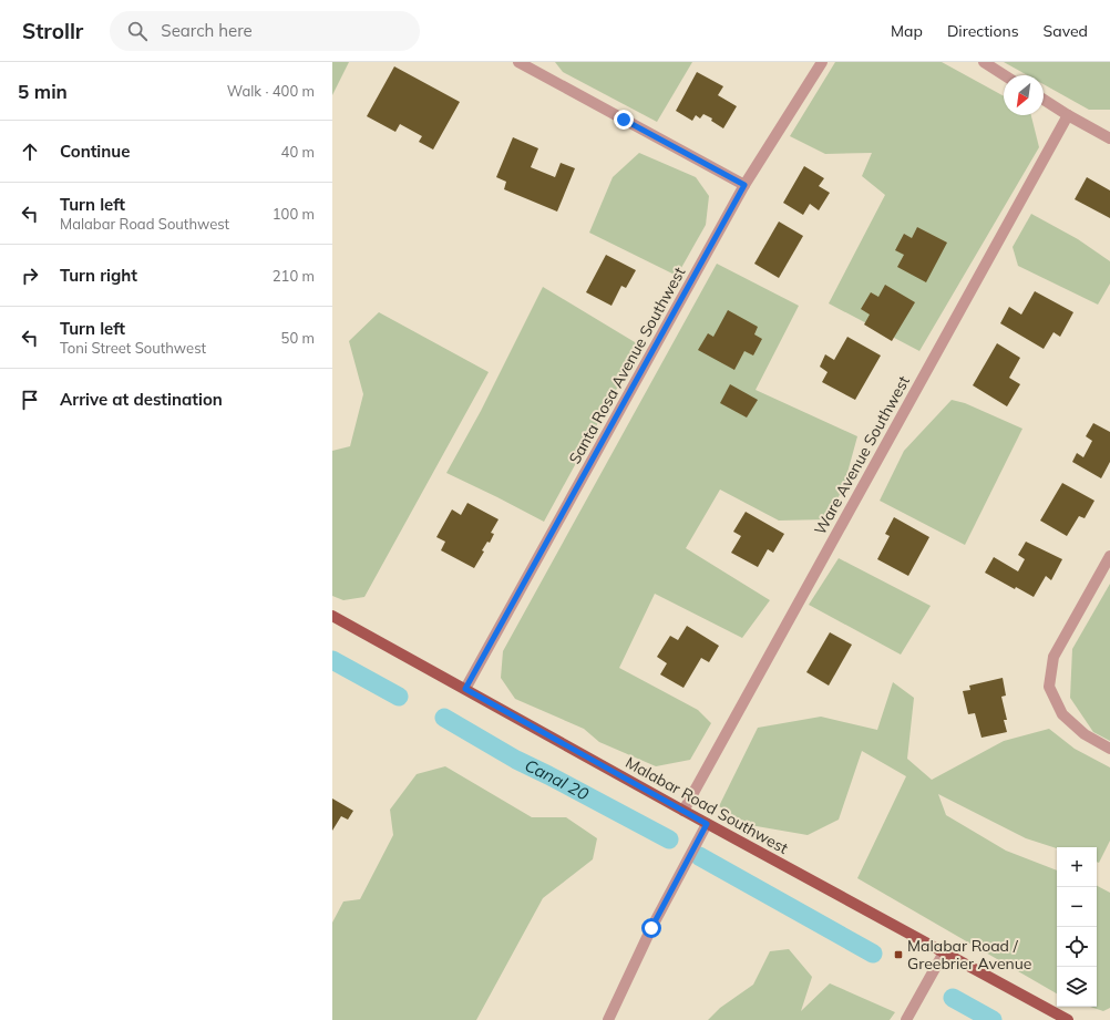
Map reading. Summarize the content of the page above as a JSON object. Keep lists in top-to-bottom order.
{
  "streets": {
    "main road": ["Malabar Road Southwest"],
    "street": ["Santa Rosa Avenue Southwest", "Ware Avenue Southwest"]
  },
  "crossings": [
    ["Santa Rosa Avenue Southwest", "Malabar Road Southwest"],
    ["Ware Avenue Southwest", "Malabar Road Southwest"]
  ],
  "water": ["Canal 20"],
  "places": {
    "transit": ["Malabar Road / Greebrier Avenue"]
  },
  "north": "bottom left",
  "page": {
    "header": "Strollr",
    "search": "Search here",
    "nav": ["Map", "Directions", "Saved"],
    "heading": ["5 min", "Walk · 400 m"],
    "list": [
      ["Continue", "40 m"],
      ["Turn left", "Malabar Road Southwest", "100 m"],
      ["Turn right", "210 m"],
      ["Turn left", "Toni Street Southwest", "50 m"],
      "Arrive at destination"
    ],
    "map_buttons": ["+", "−"]
  }
}
